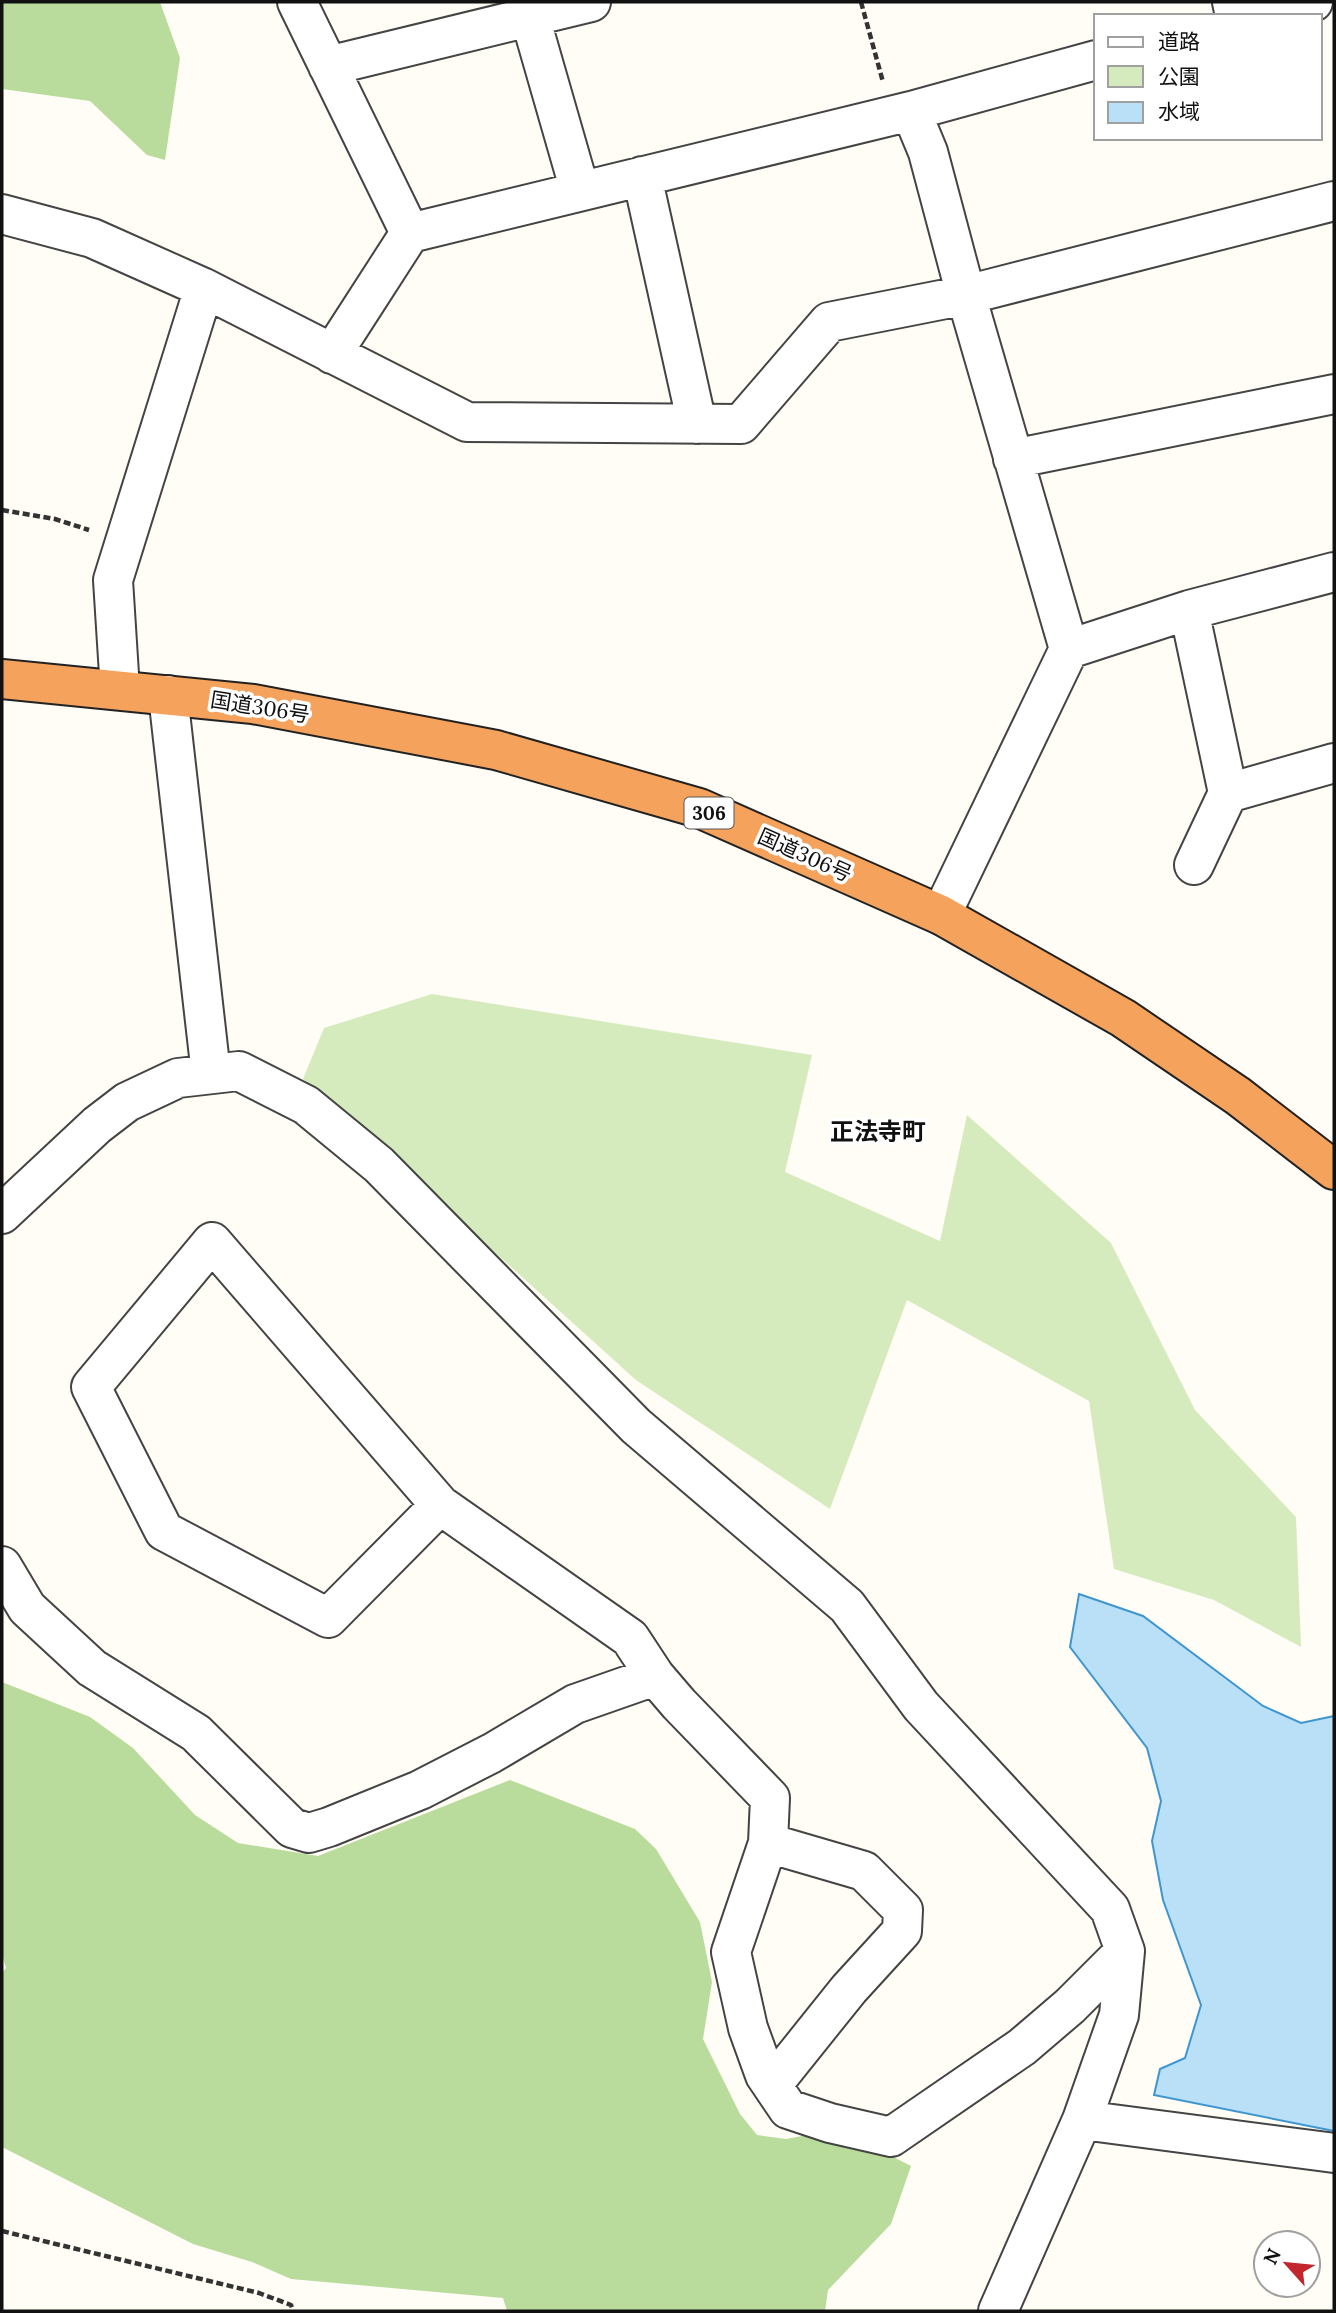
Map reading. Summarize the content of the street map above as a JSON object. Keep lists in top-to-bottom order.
{
  "streets": {
    "highway": ["国道306号", "306"]
  },
  "districts": ["正法寺町"],
  "legend": ["道路", "公園", "水域"],
  "north": "top left"
}
